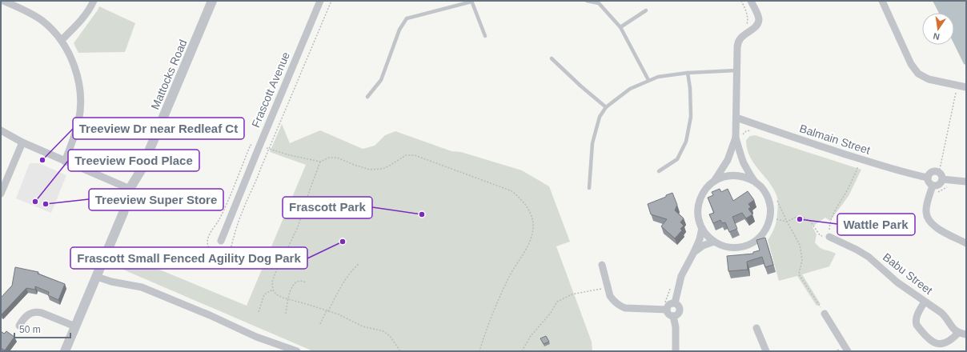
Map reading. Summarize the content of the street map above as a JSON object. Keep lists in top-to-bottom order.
{
  "streets": {
    "street": [
      "Mattocks Road",
      "Frascott Avenue",
      "Balmain Street",
      "Babu Street"
    ]
  },
  "places": [
    "Treeview Dr near Redleaf Ct",
    "Treeview Food Place",
    "Treeview Super Store",
    "Frascott Park",
    "Wattle Park",
    "Frascott Small Fenced Agility Dog Park"
  ],
  "scale_bar": "50 m",
  "north": "bottom"
}
